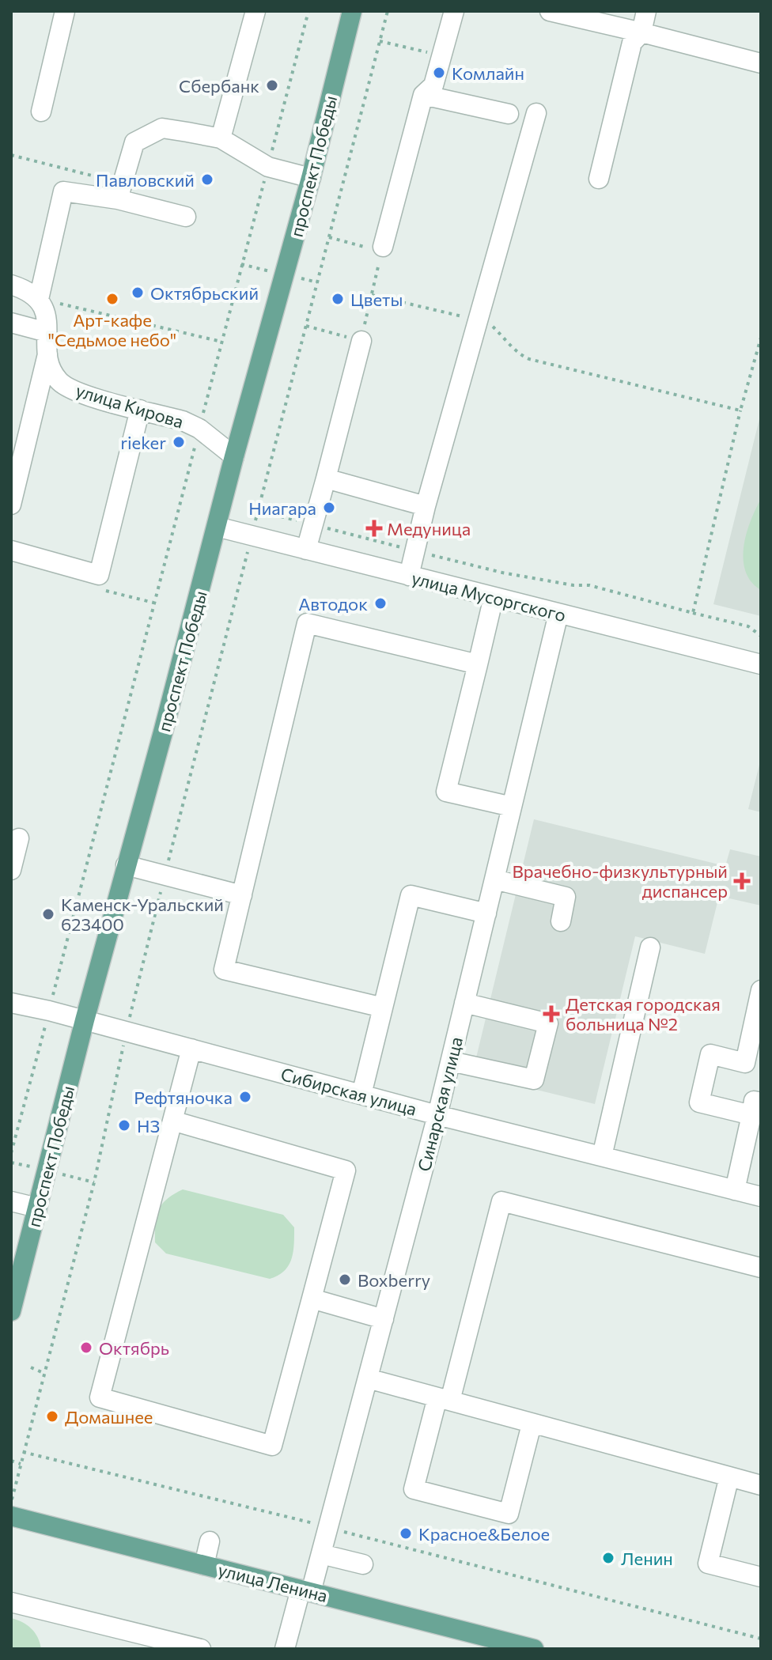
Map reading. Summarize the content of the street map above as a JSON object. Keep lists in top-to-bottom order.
{
  "streets": {
    "main road": ["проспект Победы", "улица Ленина"],
    "street": [
      "улица Кирова",
      "улица Мусоргского",
      "Сибирская улица",
      "Синарская улица"
    ]
  },
  "crossings": [
    ["проспект Победы", "улица Кирова"],
    ["проспект Победы", "улица Мусоргского"],
    ["проспект Победы", "Сибирская улица"],
    ["улица Мусоргского", "Синарская улица"],
    ["Сибирская улица", "Синарская улица"],
    ["Синарская улица", "улица Ленина"]
  ],
  "places": {
    "other": [
      "Комлайн",
      "Сбербанк",
      "Павловский",
      "Октябрьский",
      "Арт-кафе \"Седьмое небо\"",
      "Цветы",
      "rieker",
      "Ниагара",
      "Автодок",
      "Каменск-Уральский 623400",
      "Рефтяночка",
      "НЗ",
      "Boxberry",
      "Октябрь",
      "Домашнее",
      "Красное&Белое",
      "Ленин"
    ],
    "health": ["Медуница", "Врачебно-физкультурный диспансер", "Детская городская больница №2"]
  }
}
